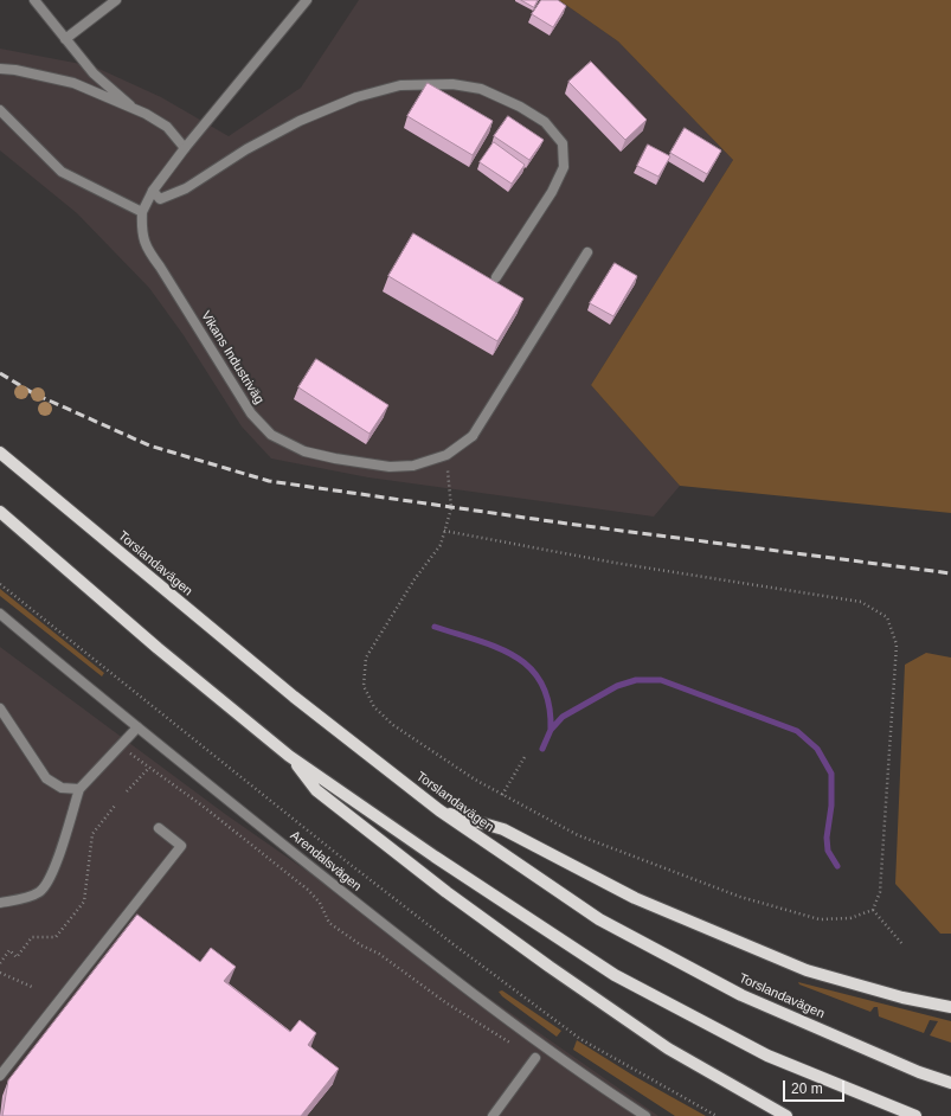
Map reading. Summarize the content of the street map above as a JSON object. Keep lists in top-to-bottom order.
{
  "streets": {
    "main road": ["Torslandavägen"],
    "street": ["Vikans Industriväg", "Arendalsvägen"]
  },
  "scale_bar": "20 m"
}
